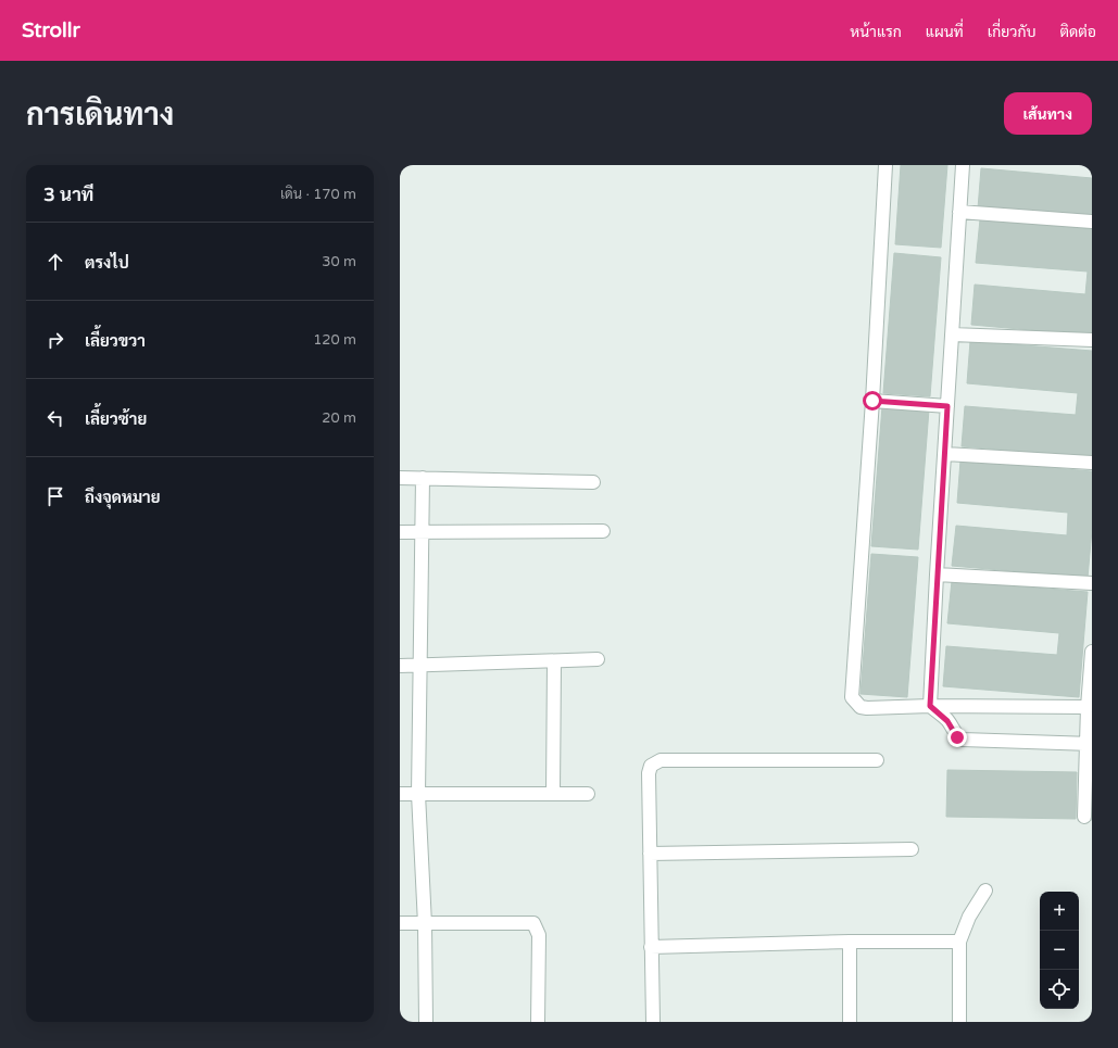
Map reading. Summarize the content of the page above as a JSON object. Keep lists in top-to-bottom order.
{
  "page": {
    "header": "Strollr",
    "nav": [
      "หน้าแรก",
      "แผนที่",
      "เกี่ยวกับ",
      "ติดต่อ"
    ],
    "title": "การเดินทาง",
    "buttons": "เส้นทาง",
    "heading": ["3 นาที", "เดิน · 170 m"],
    "list": [
      ["ตรงไป", "30 m"],
      ["เลี้ยวขวา", "120 m"],
      ["เลี้ยวซ้าย", "20 m"],
      "ถึงจุดหมาย"
    ],
    "map_buttons": ["+", "−"]
  }
}
